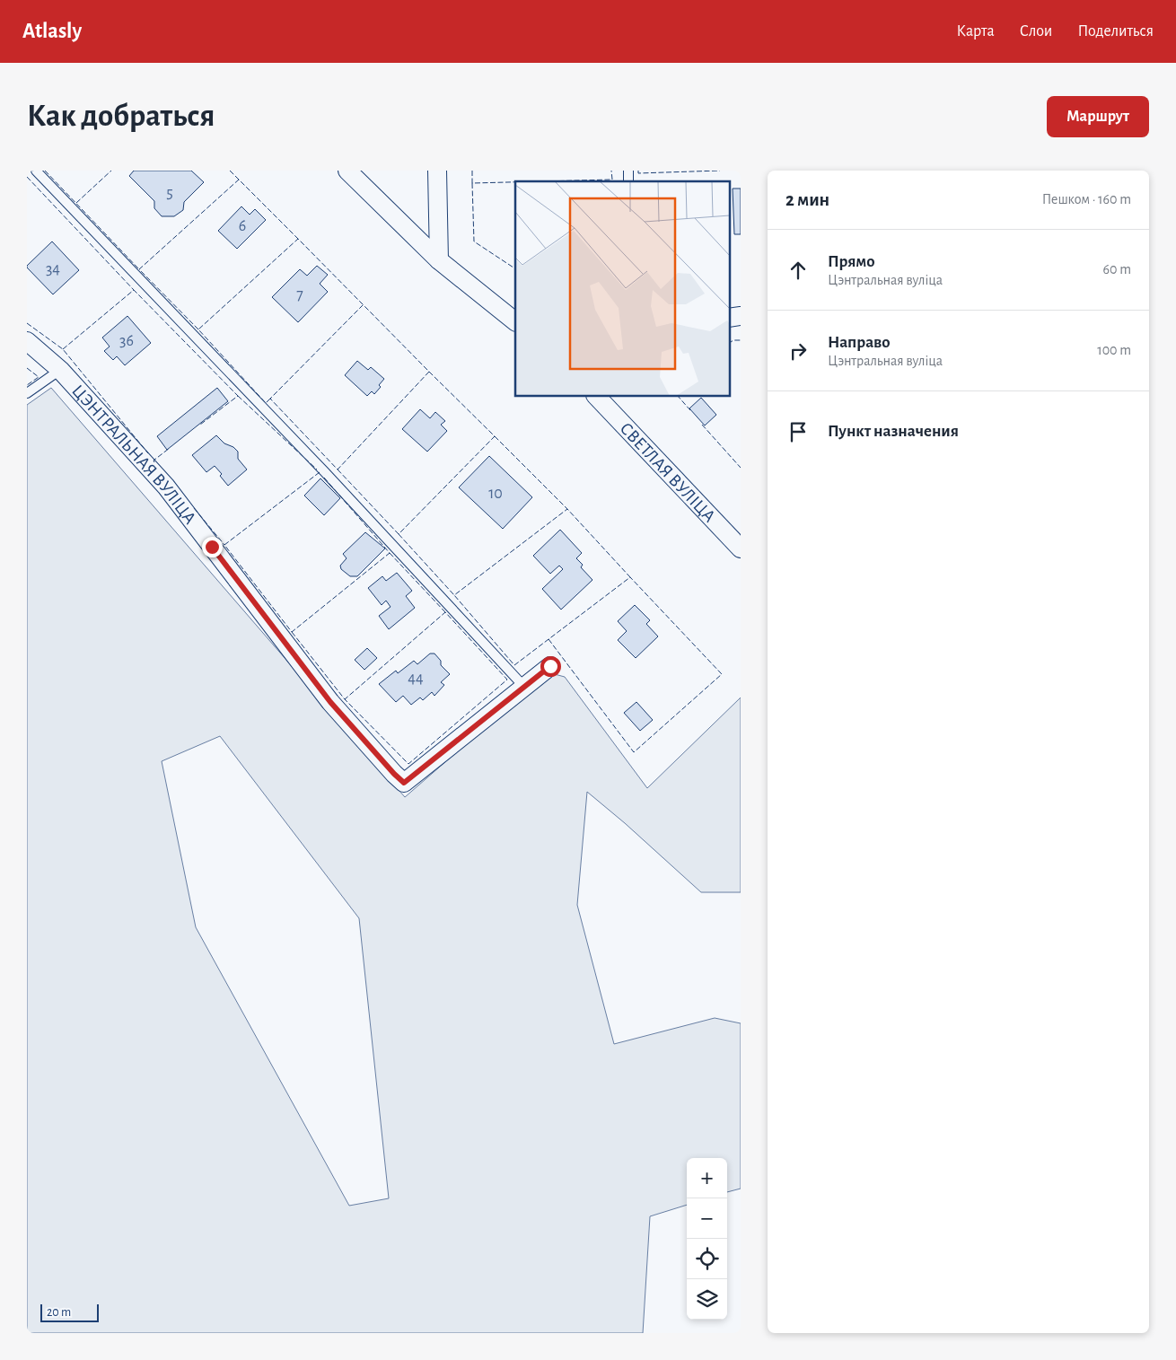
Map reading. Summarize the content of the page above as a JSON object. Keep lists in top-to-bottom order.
{
  "streets": {
    "street": ["ЦЭНТРАЛЬНАЯ ВУЛІЦА", "СВЕТЛАЯ ВУЛІЦА"]
  },
  "house_numbers": [
    "5",
    "6",
    "34",
    "7",
    "36",
    "10",
    "44"
  ],
  "scale_bar": "20 m",
  "page": {
    "header": "Atlasly",
    "nav": ["Карта", "Слои", "Поделиться"],
    "buttons": "Маршрут",
    "title": "Как добраться",
    "heading": ["2 мин", "Пешком · 160 m"],
    "list": [
      ["Прямо", "Цэнтральная вуліца", "60 m"],
      ["Направо", "Цэнтральная вуліца", "100 m"],
      "Пункт назначения"
    ],
    "map_buttons": ["+", "−"],
    "scale": "20 m"
  }
}
